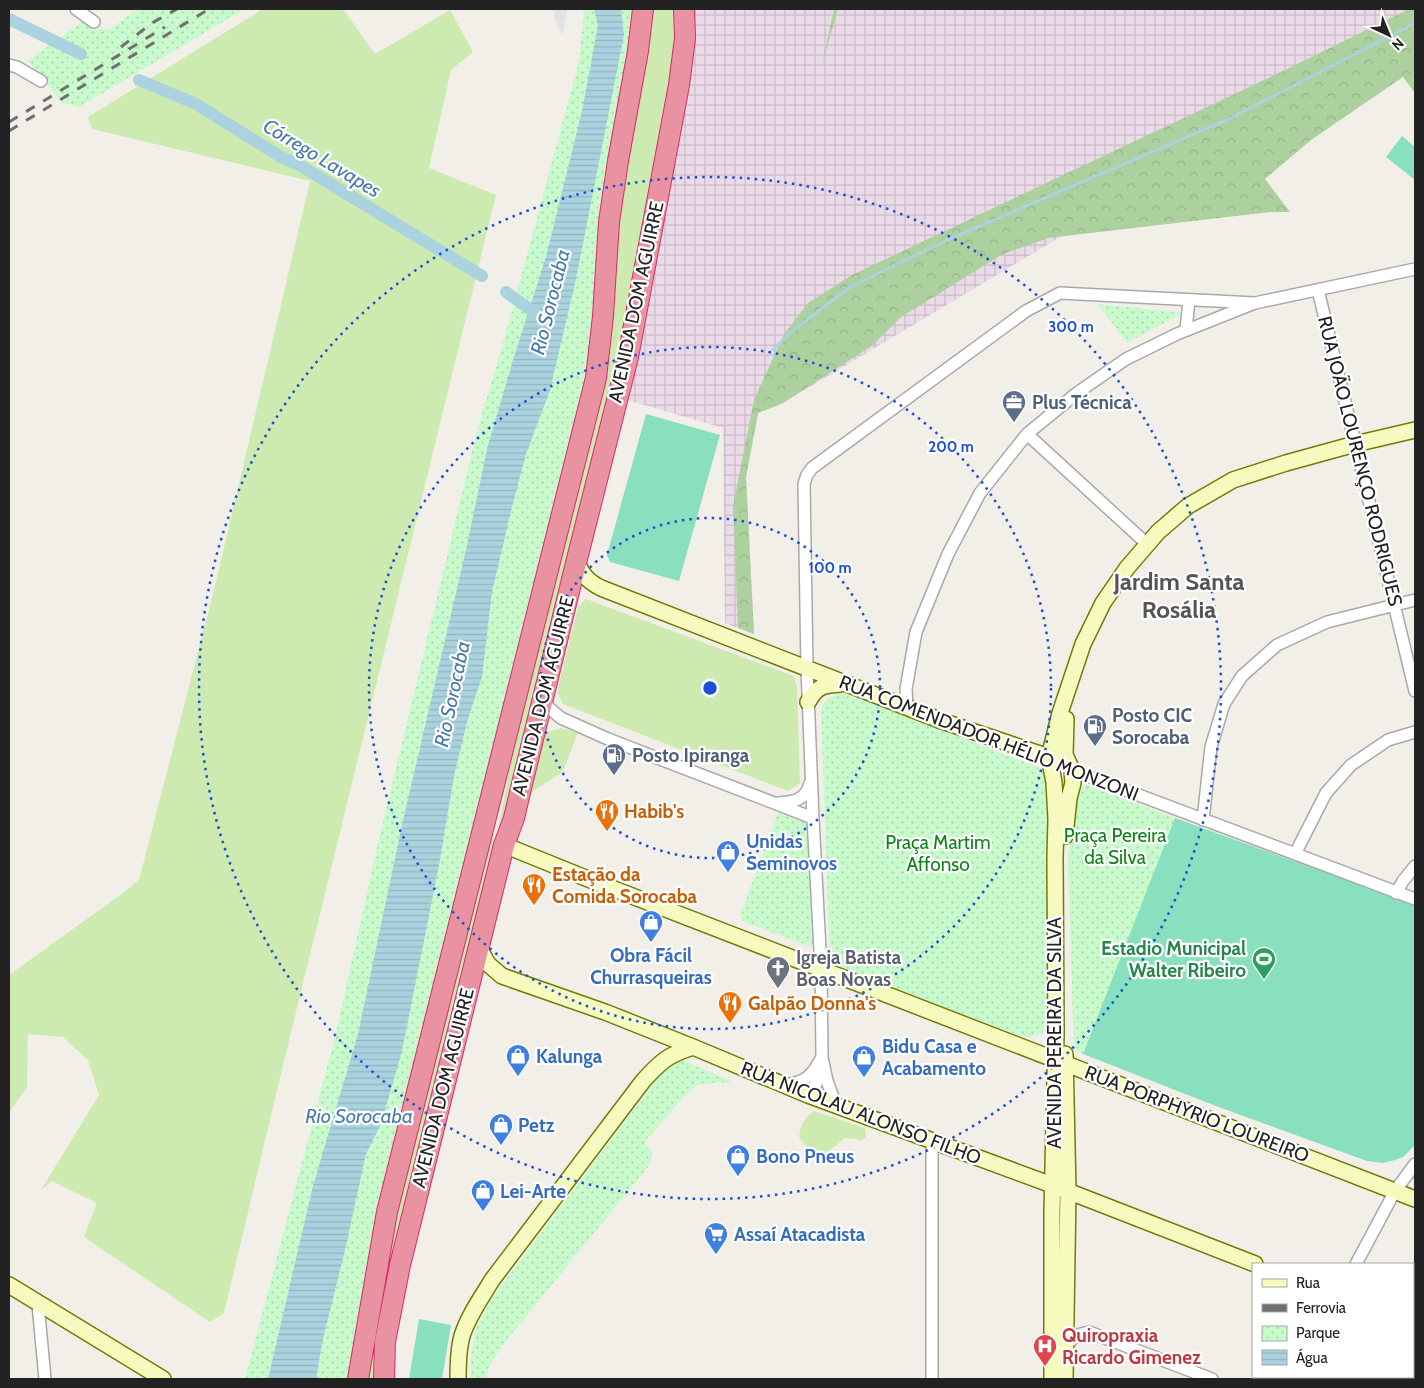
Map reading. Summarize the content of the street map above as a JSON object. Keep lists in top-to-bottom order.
{
  "streets": {
    "highway": ["AVENIDA DOM AGUIRRE"],
    "main road": [
      "RUA COMENDADOR HÉLIO MONZONI",
      "AVENIDA PEREIRA DA SILVA",
      "RUA NICOLAU ALONSO FILHO",
      "RUA PORPHYRIO LOUREIRO"
    ],
    "street": ["RUA JOÃO LOURENÇO RODRIGUES"]
  },
  "crossings": [
    ["AVENIDA DOM AGUIRRE", "RUA COMENDADOR HÉLIO MONZONI"],
    ["AVENIDA DOM AGUIRRE", "RUA NICOLAU ALONSO FILHO"],
    ["AVENIDA DOM AGUIRRE", "RUA PORPHYRIO LOUREIRO"],
    ["RUA JOÃO LOURENÇO RODRIGUES", "AVENIDA PEREIRA DA SILVA"],
    ["RUA COMENDADOR HÉLIO MONZONI", "AVENIDA PEREIRA DA SILVA"],
    ["AVENIDA PEREIRA DA SILVA", "RUA NICOLAU ALONSO FILHO"],
    ["AVENIDA PEREIRA DA SILVA", "RUA PORPHYRIO LOUREIRO"]
  ],
  "districts": ["Jardim Santa Rosália"],
  "water": ["Córrego Lavapes", "Rio Sorocaba"],
  "parks": ["Praça Pereira da Silva", "Praça Martim Affonso"],
  "places": {
    "office": ["Plus Técnica"],
    "fuel station": ["Posto CIC Sorocaba", "Posto Ipiranga"],
    "restaurant": ["Habib's", "Estação da Comida Sorocaba", "Galpão Donna's"],
    "shop": [
      "Unidas Seminovos",
      "Obra Fácil Churrasqueiras",
      "Kalunga",
      "Bidu Casa e Acabamento",
      "Petz",
      "Bono Pneus",
      "Lei-Arte"
    ],
    "sports": ["Estadio Municipal Walter Ribeiro"],
    "church": ["Igreja Batista Boas Novas"],
    "supermarket": ["Assaí Atacadista"],
    "hospital": ["Quiropraxia Ricardo Gimenez"]
  },
  "legend": [
    "Rua",
    "Ferrovia",
    "Parque",
    "Água"
  ],
  "north": "bottom right",
  "rings": ["300 m", "200 m", "100 m"]
}
